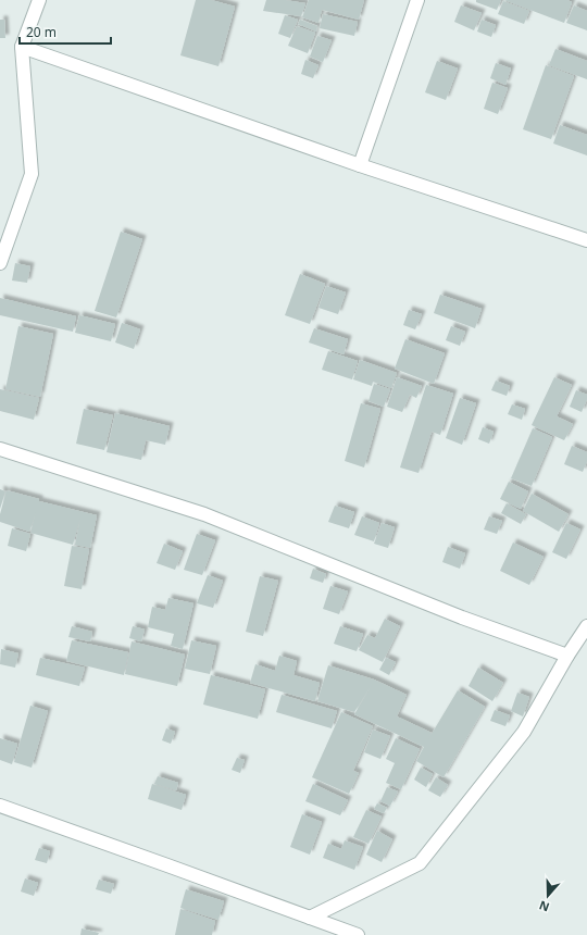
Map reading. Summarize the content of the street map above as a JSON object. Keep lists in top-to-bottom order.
{
  "scale_bar": "20 m",
  "north": "bottom"
}
